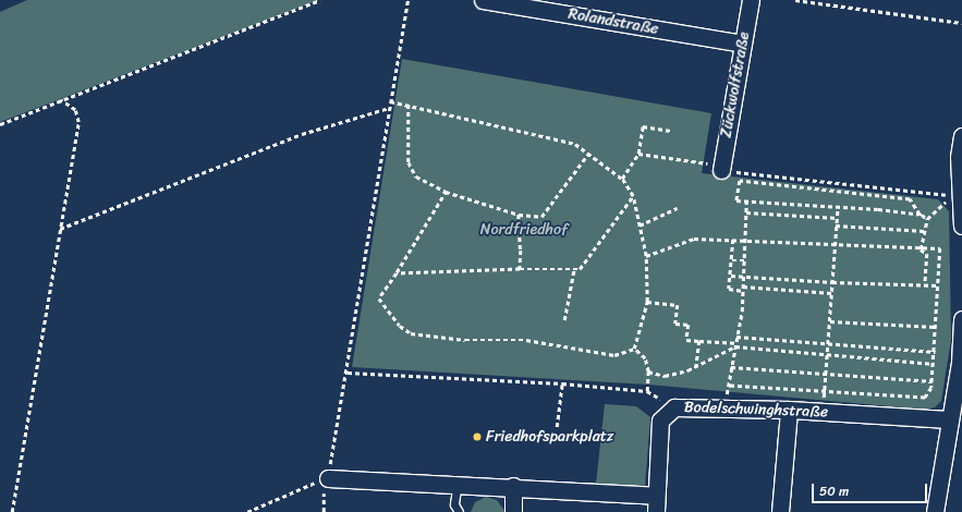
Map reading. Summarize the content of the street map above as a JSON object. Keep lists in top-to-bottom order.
{
  "streets": {
    "street": ["Rolandstraße", "Zückwolfstraße", "Bodelschwinghstraße"]
  },
  "crossings": [
    ["Rolandstraße", "Zückwolfstraße"]
  ],
  "parks": ["Nordfriedhof"],
  "places": ["Friedhofsparkplatz"],
  "scale_bar": "50 m"
}
